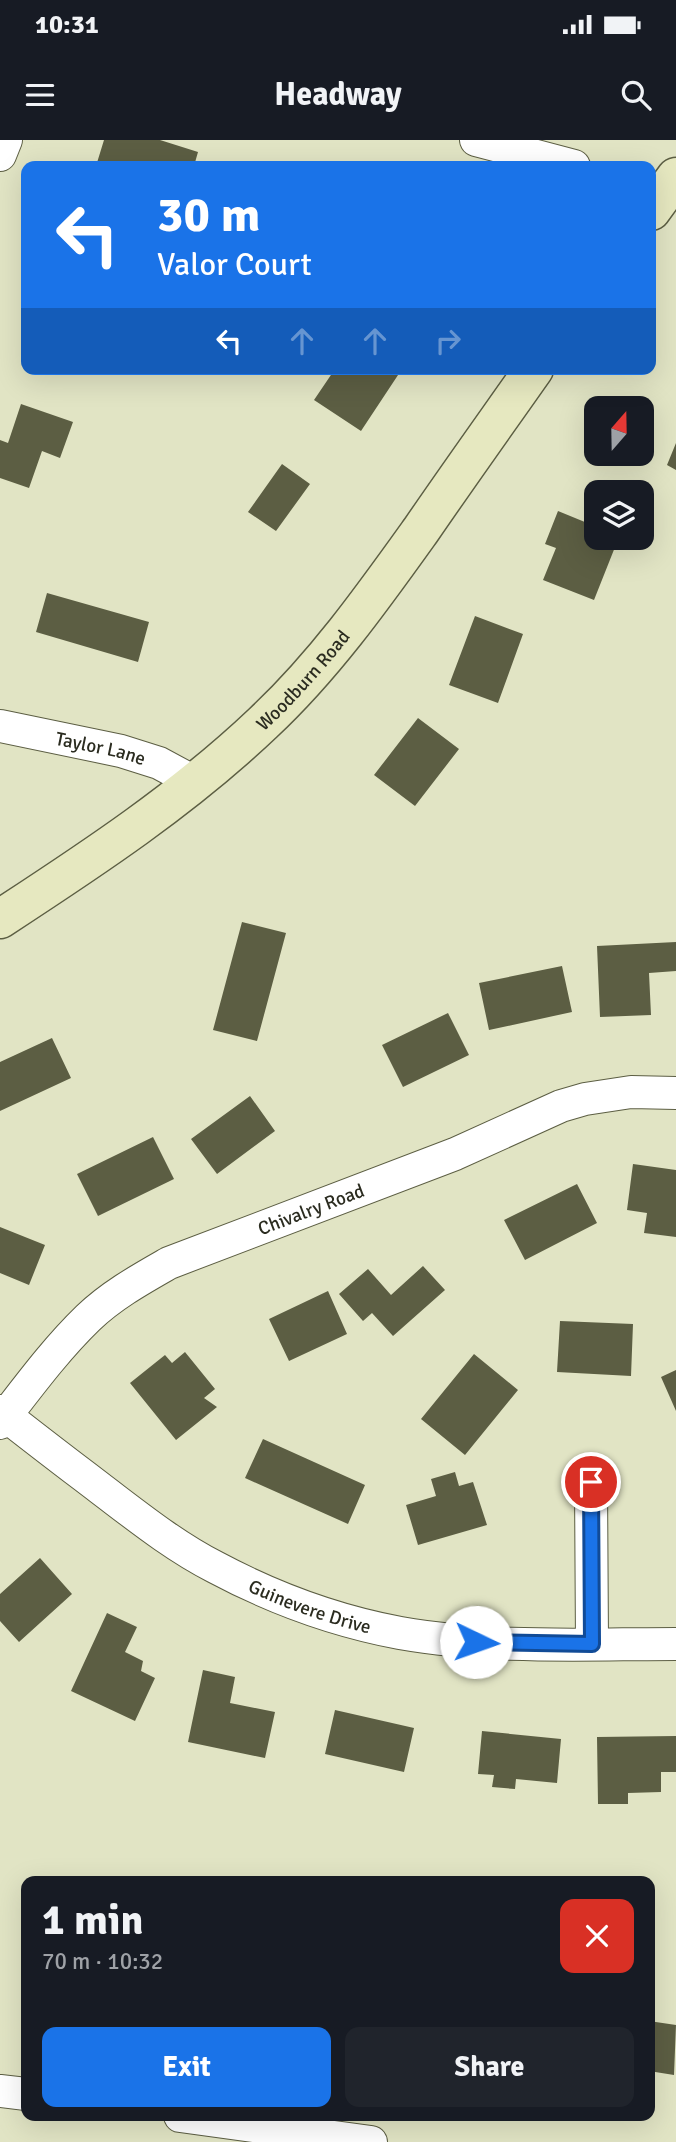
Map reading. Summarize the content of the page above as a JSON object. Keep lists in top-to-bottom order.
{
  "streets": {
    "street": [
      "Woodburn Road",
      "Taylor Lane",
      "Chivalry Road",
      "Guinevere Drive"
    ]
  },
  "crossings": [
    ["Woodburn Road", "Taylor Lane"],
    ["Chivalry Road", "Guinevere Drive"]
  ],
  "north": "top",
  "page": {
    "status": "10:31",
    "header": "Headway",
    "turn": ["30 m", "Valor Court"],
    "heading": ["1 min", "70 m · 10:32"],
    "buttons": ["Exit", "Share"]
  }
}
